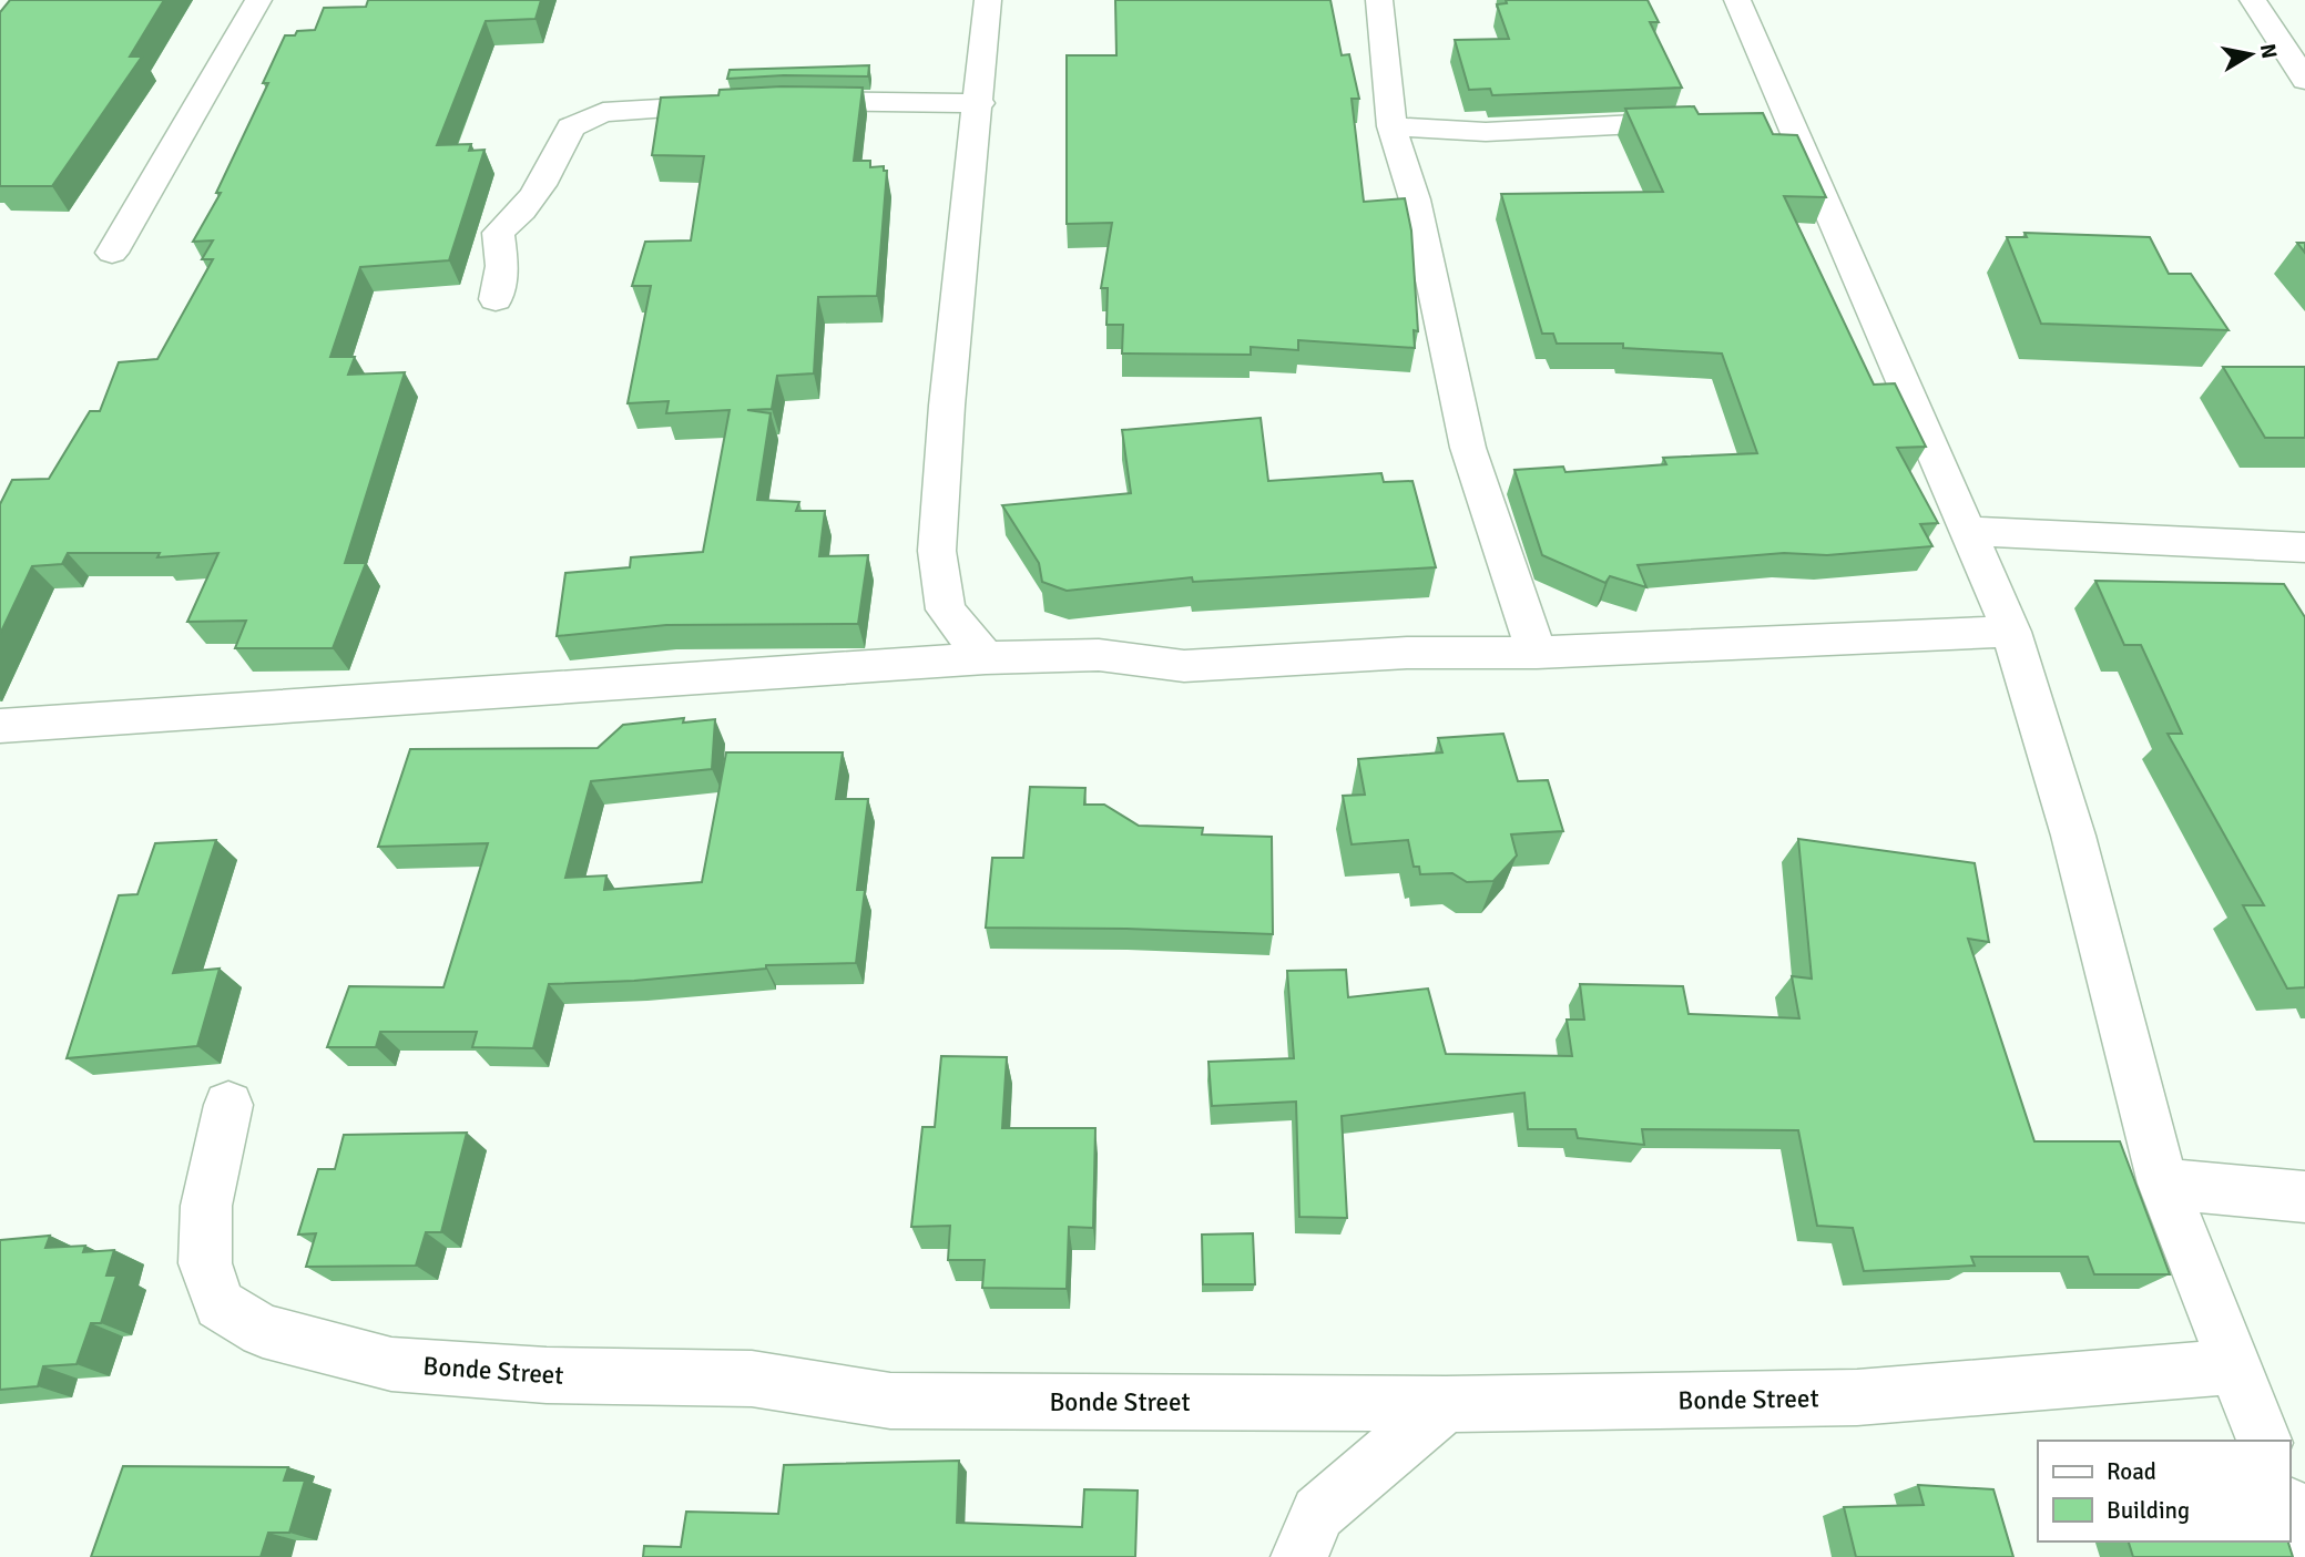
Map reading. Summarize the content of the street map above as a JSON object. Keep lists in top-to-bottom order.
{
  "streets": {
    "street": ["Bonde Street"]
  },
  "legend": ["Road", "Building"],
  "north": "right"
}
